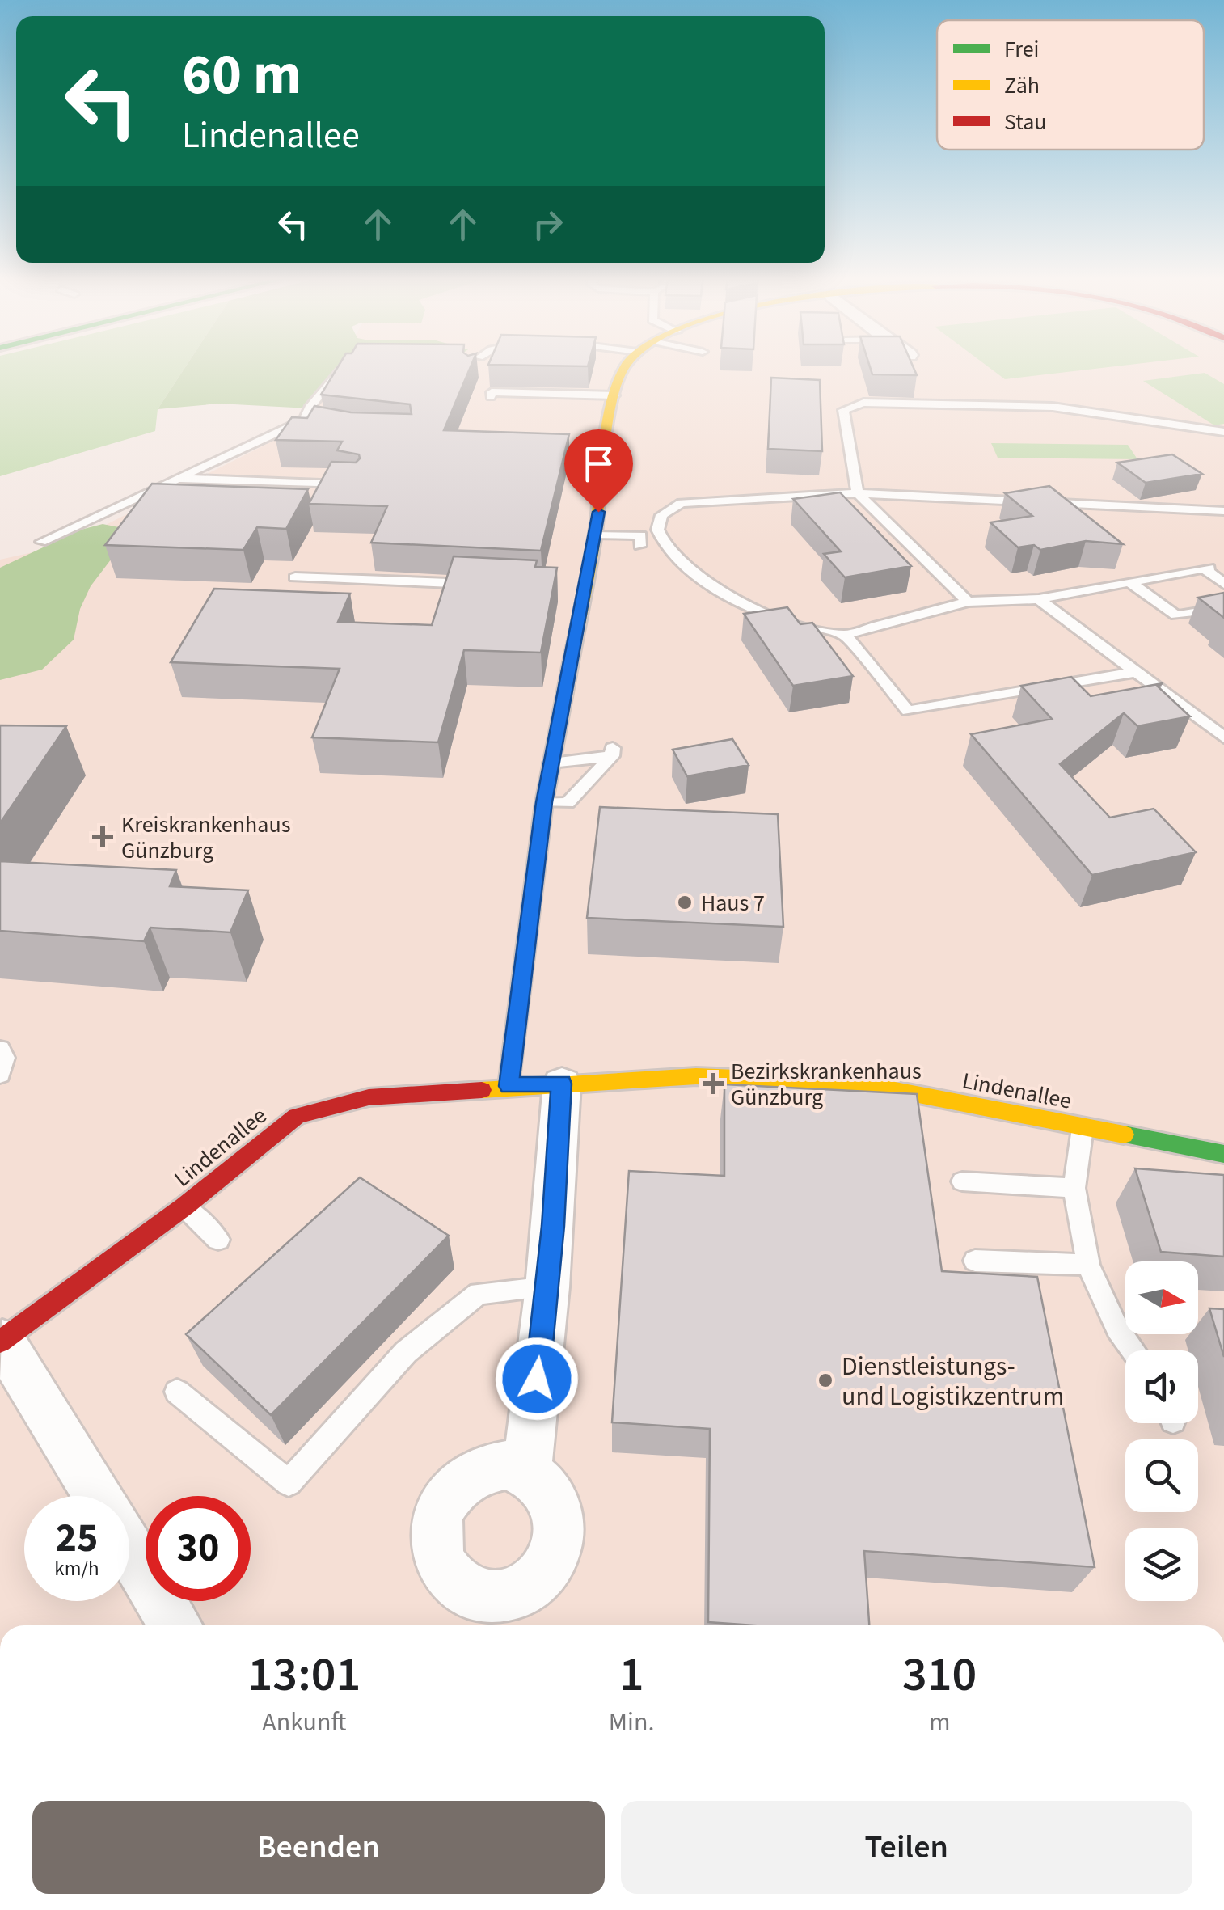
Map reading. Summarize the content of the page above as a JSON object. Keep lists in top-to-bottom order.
{
  "streets": {
    "street": ["Lindenallee"]
  },
  "places": {
    "health": ["Kreiskrankenhaus Günzburg", "Bezirkskrankenhaus Günzburg"],
    "other": ["Haus 7", "Dienstleistungs- und Logistikzentrum"]
  },
  "legend": ["Frei", "Zäh", "Stau"],
  "north": "right",
  "page": {
    "turn": ["60 m", "Lindenallee"],
    "speed": "25 km/h",
    "limit": "30",
    "eta": [
      "13:01",
      "Ankunft",
      "1",
      "Min.",
      "310",
      "m"
    ],
    "buttons": ["Beenden", "Teilen"]
  }
}
